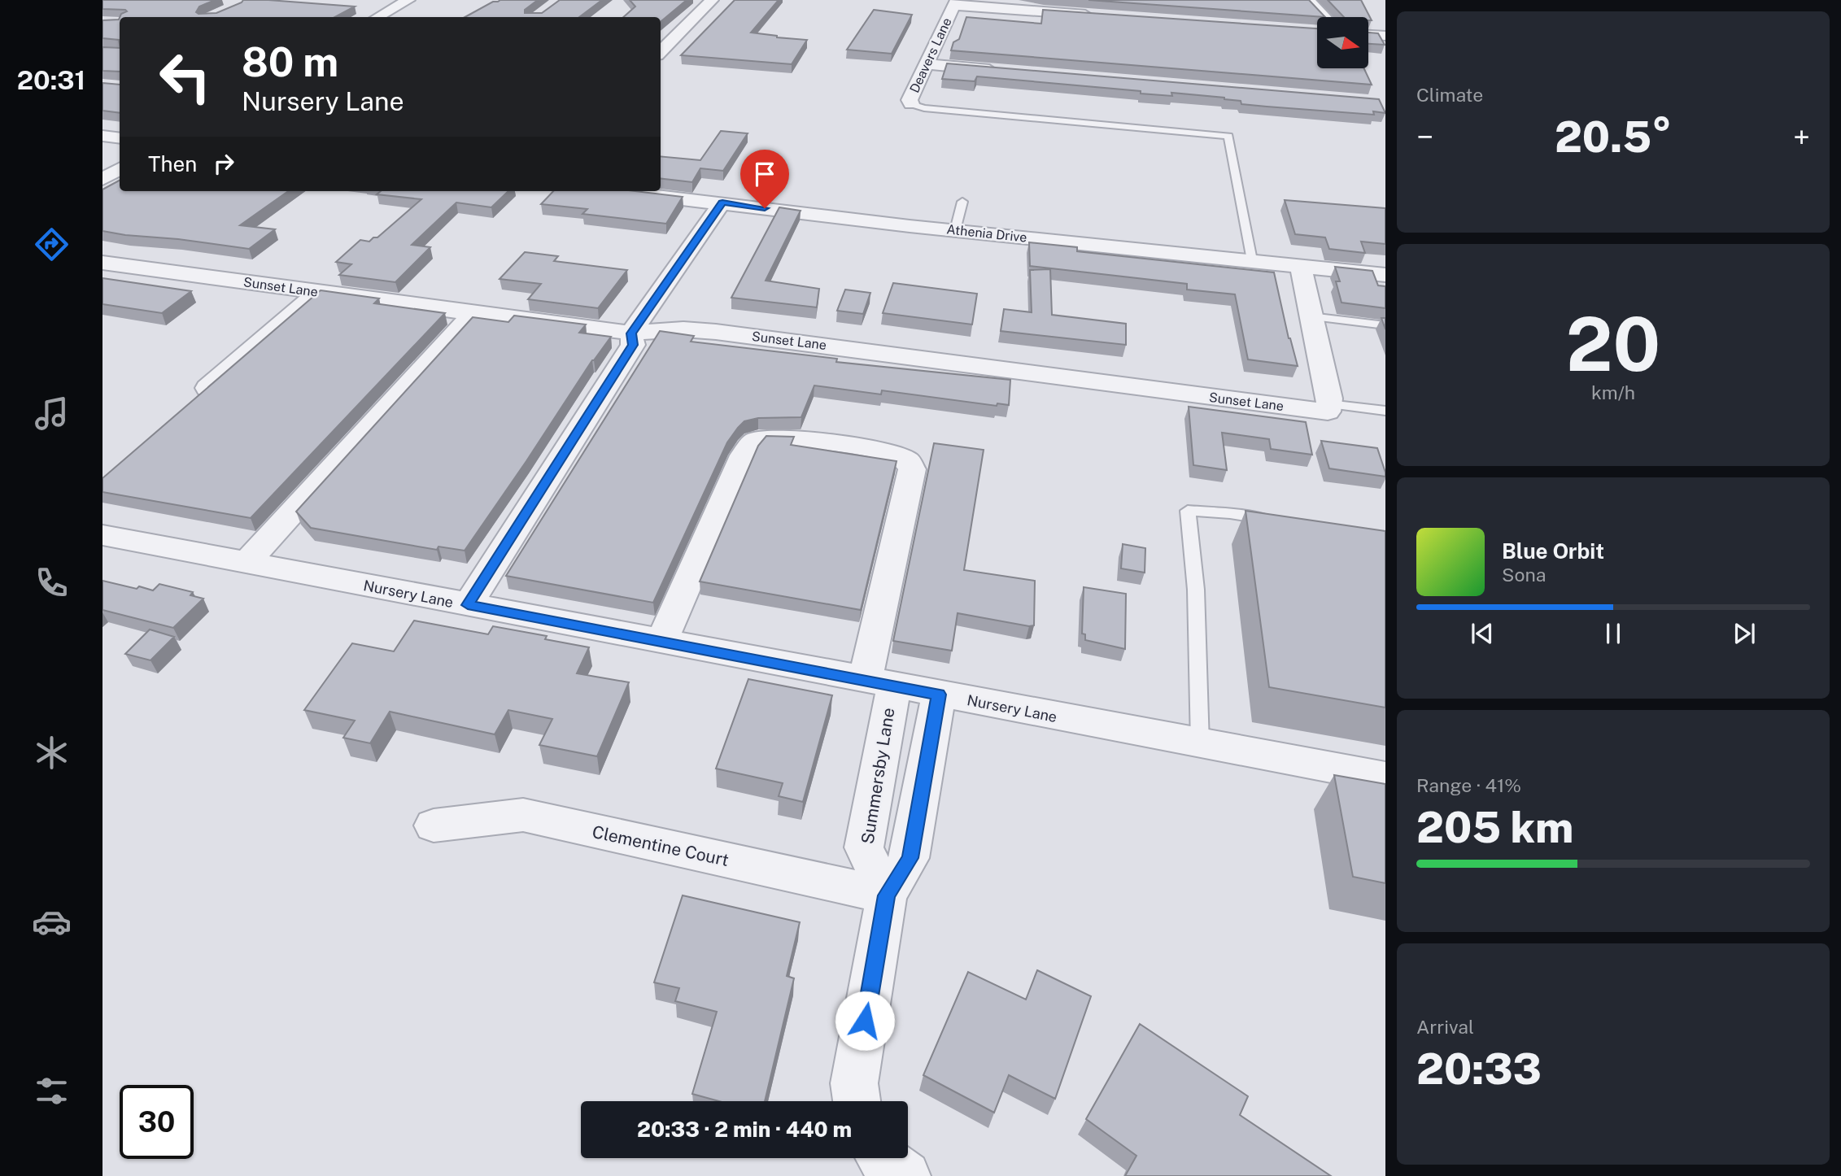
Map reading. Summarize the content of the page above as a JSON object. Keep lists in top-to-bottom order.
{
  "streets": {
    "street": [
      "Deavers Lane",
      "Athenia Drive",
      "Sunset Lane",
      "Nursery Lane",
      "Summersby Lane",
      "Clementine Court"
    ]
  },
  "crossings": [
    ["Nursery Lane", "Summersby Lane"],
    ["Summersby Lane", "Clementine Court"]
  ],
  "north": "right",
  "page": {
    "tabs": "20:31",
    "tile": [
      "Climate",
      ["20", "km/h"],
      ["Range · 41%", "205 km"],
      ["Arrival", "20:33"]
    ],
    "turn": ["80 m", "Nursery Lane"],
    "heat": ["−", "20.5°", "+"],
    "then": "Then",
    "song": ["Blue Orbit", "Sona"],
    "limit": "30",
    "trip": "20:33 · 2 min · 440 m"
  }
}
